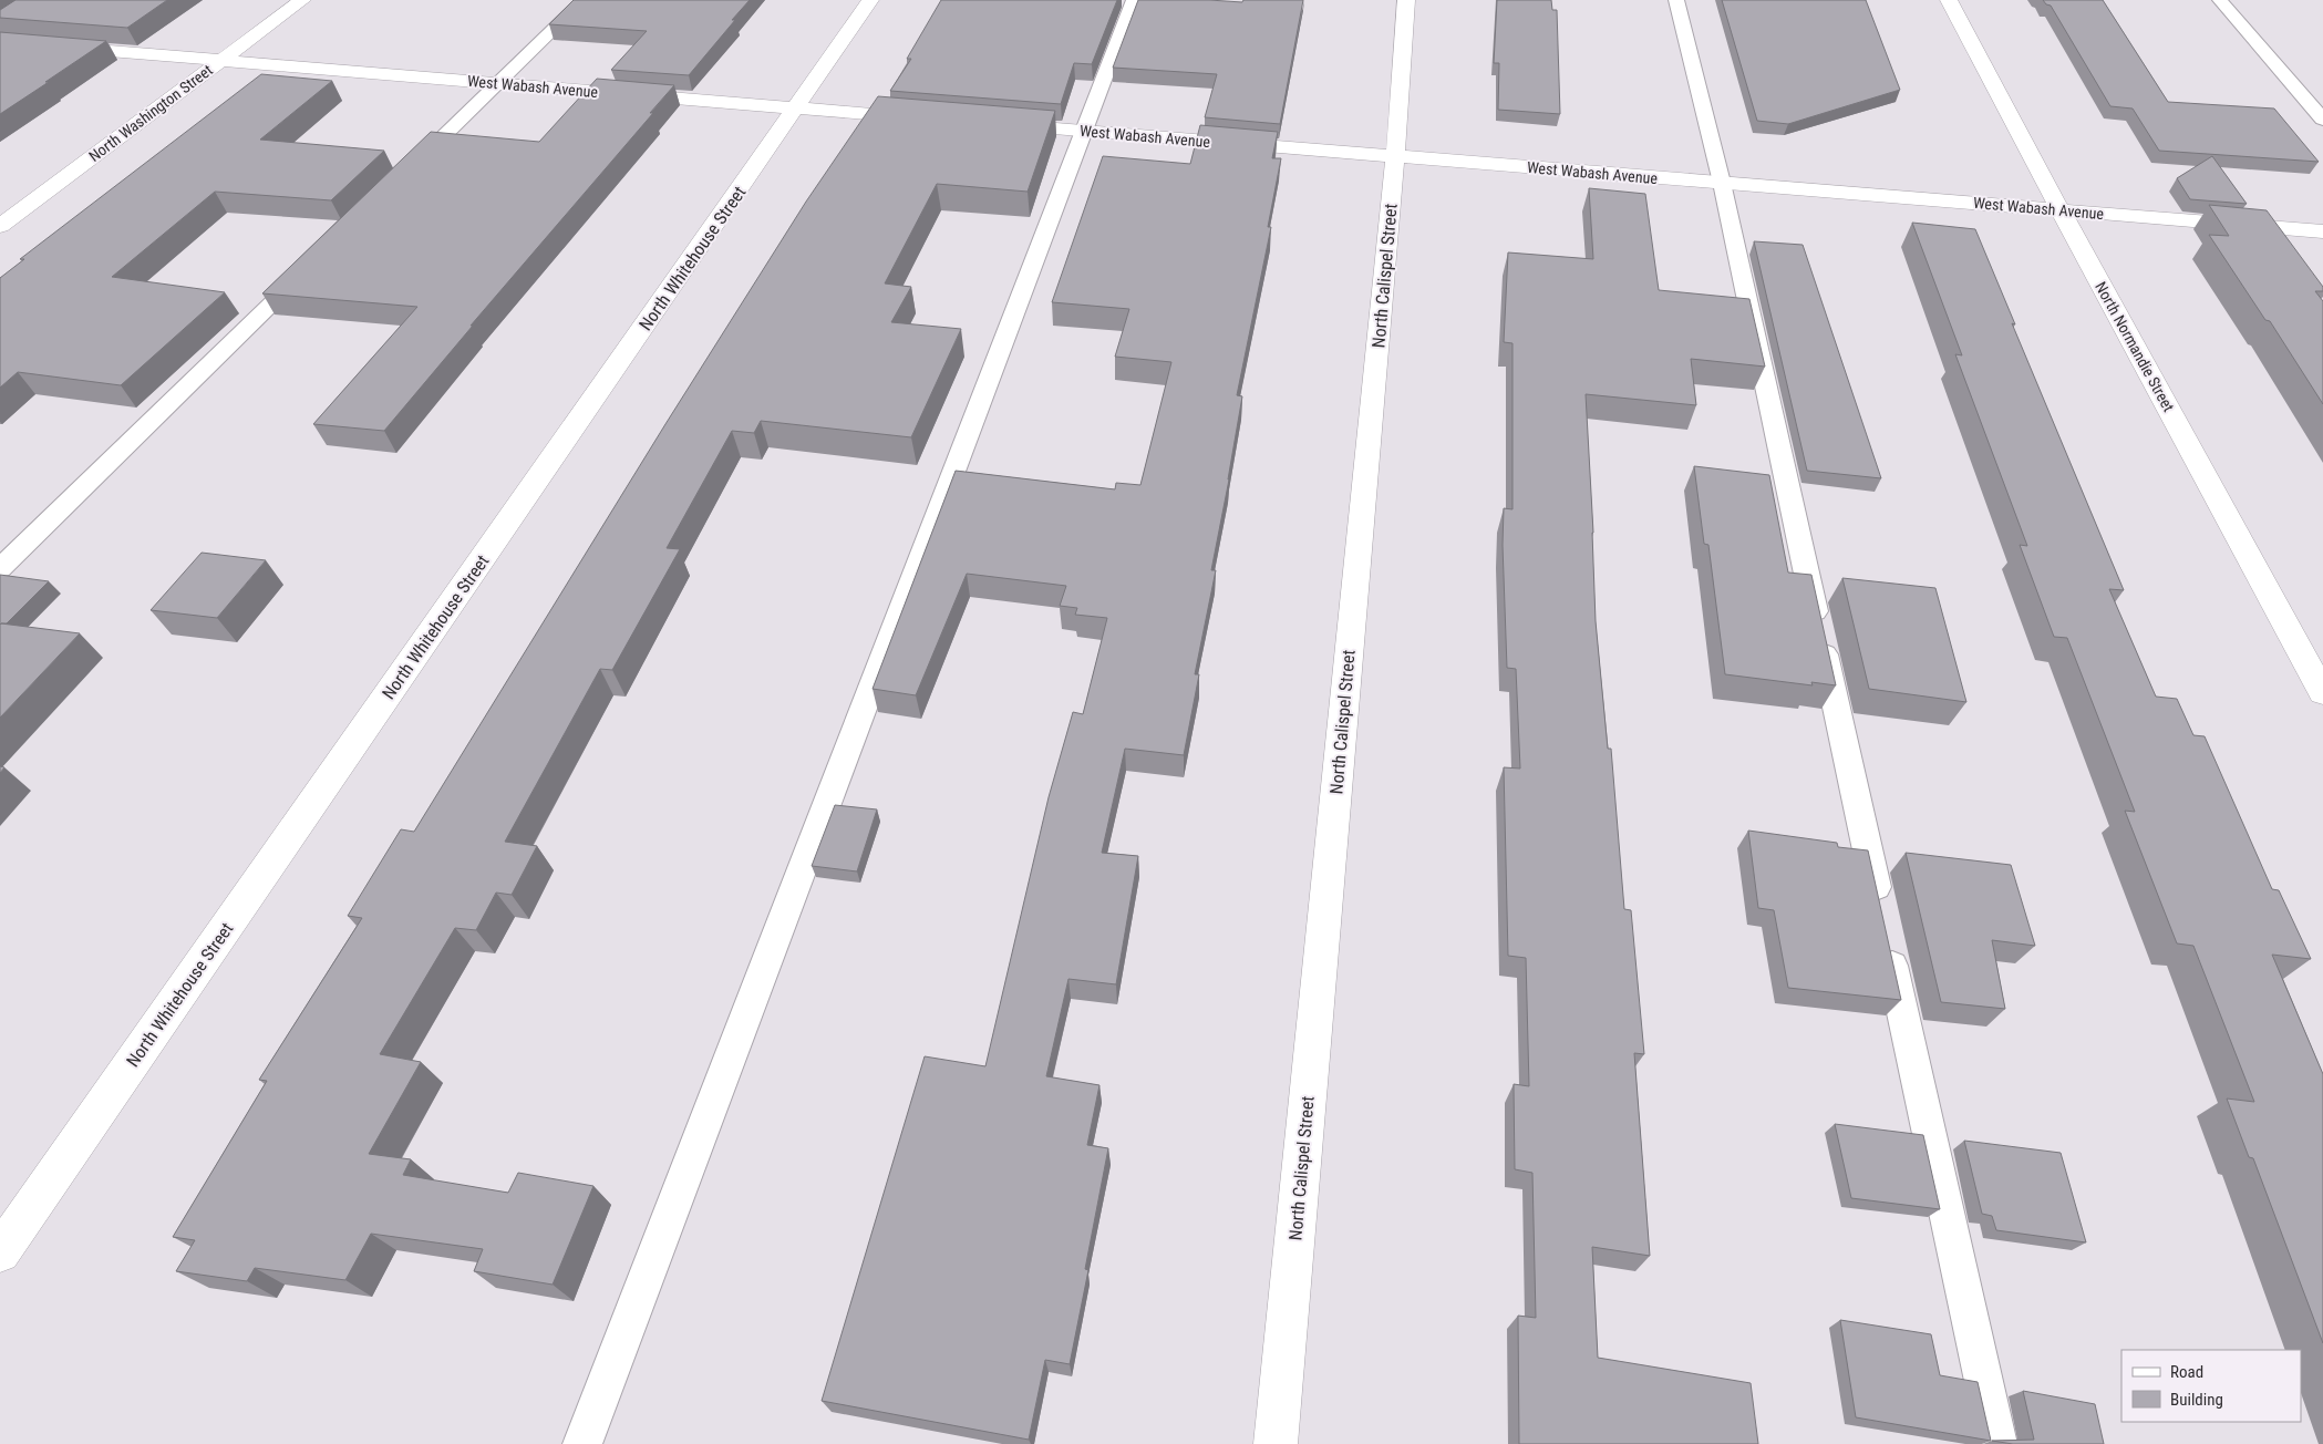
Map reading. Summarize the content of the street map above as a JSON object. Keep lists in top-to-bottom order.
{
  "streets": {
    "street": [
      "West Wabash Avenue",
      "North Washington Street",
      "North Whitehouse Street",
      "North Calispel Street",
      "North Normandie Street"
    ]
  },
  "crossings": [
    ["West Wabash Avenue", "North Washington Street"],
    ["West Wabash Avenue", "North Whitehouse Street"],
    ["West Wabash Avenue", "North Calispel Street"],
    ["West Wabash Avenue", "North Normandie Street"]
  ],
  "legend": ["Road", "Building"]
}
